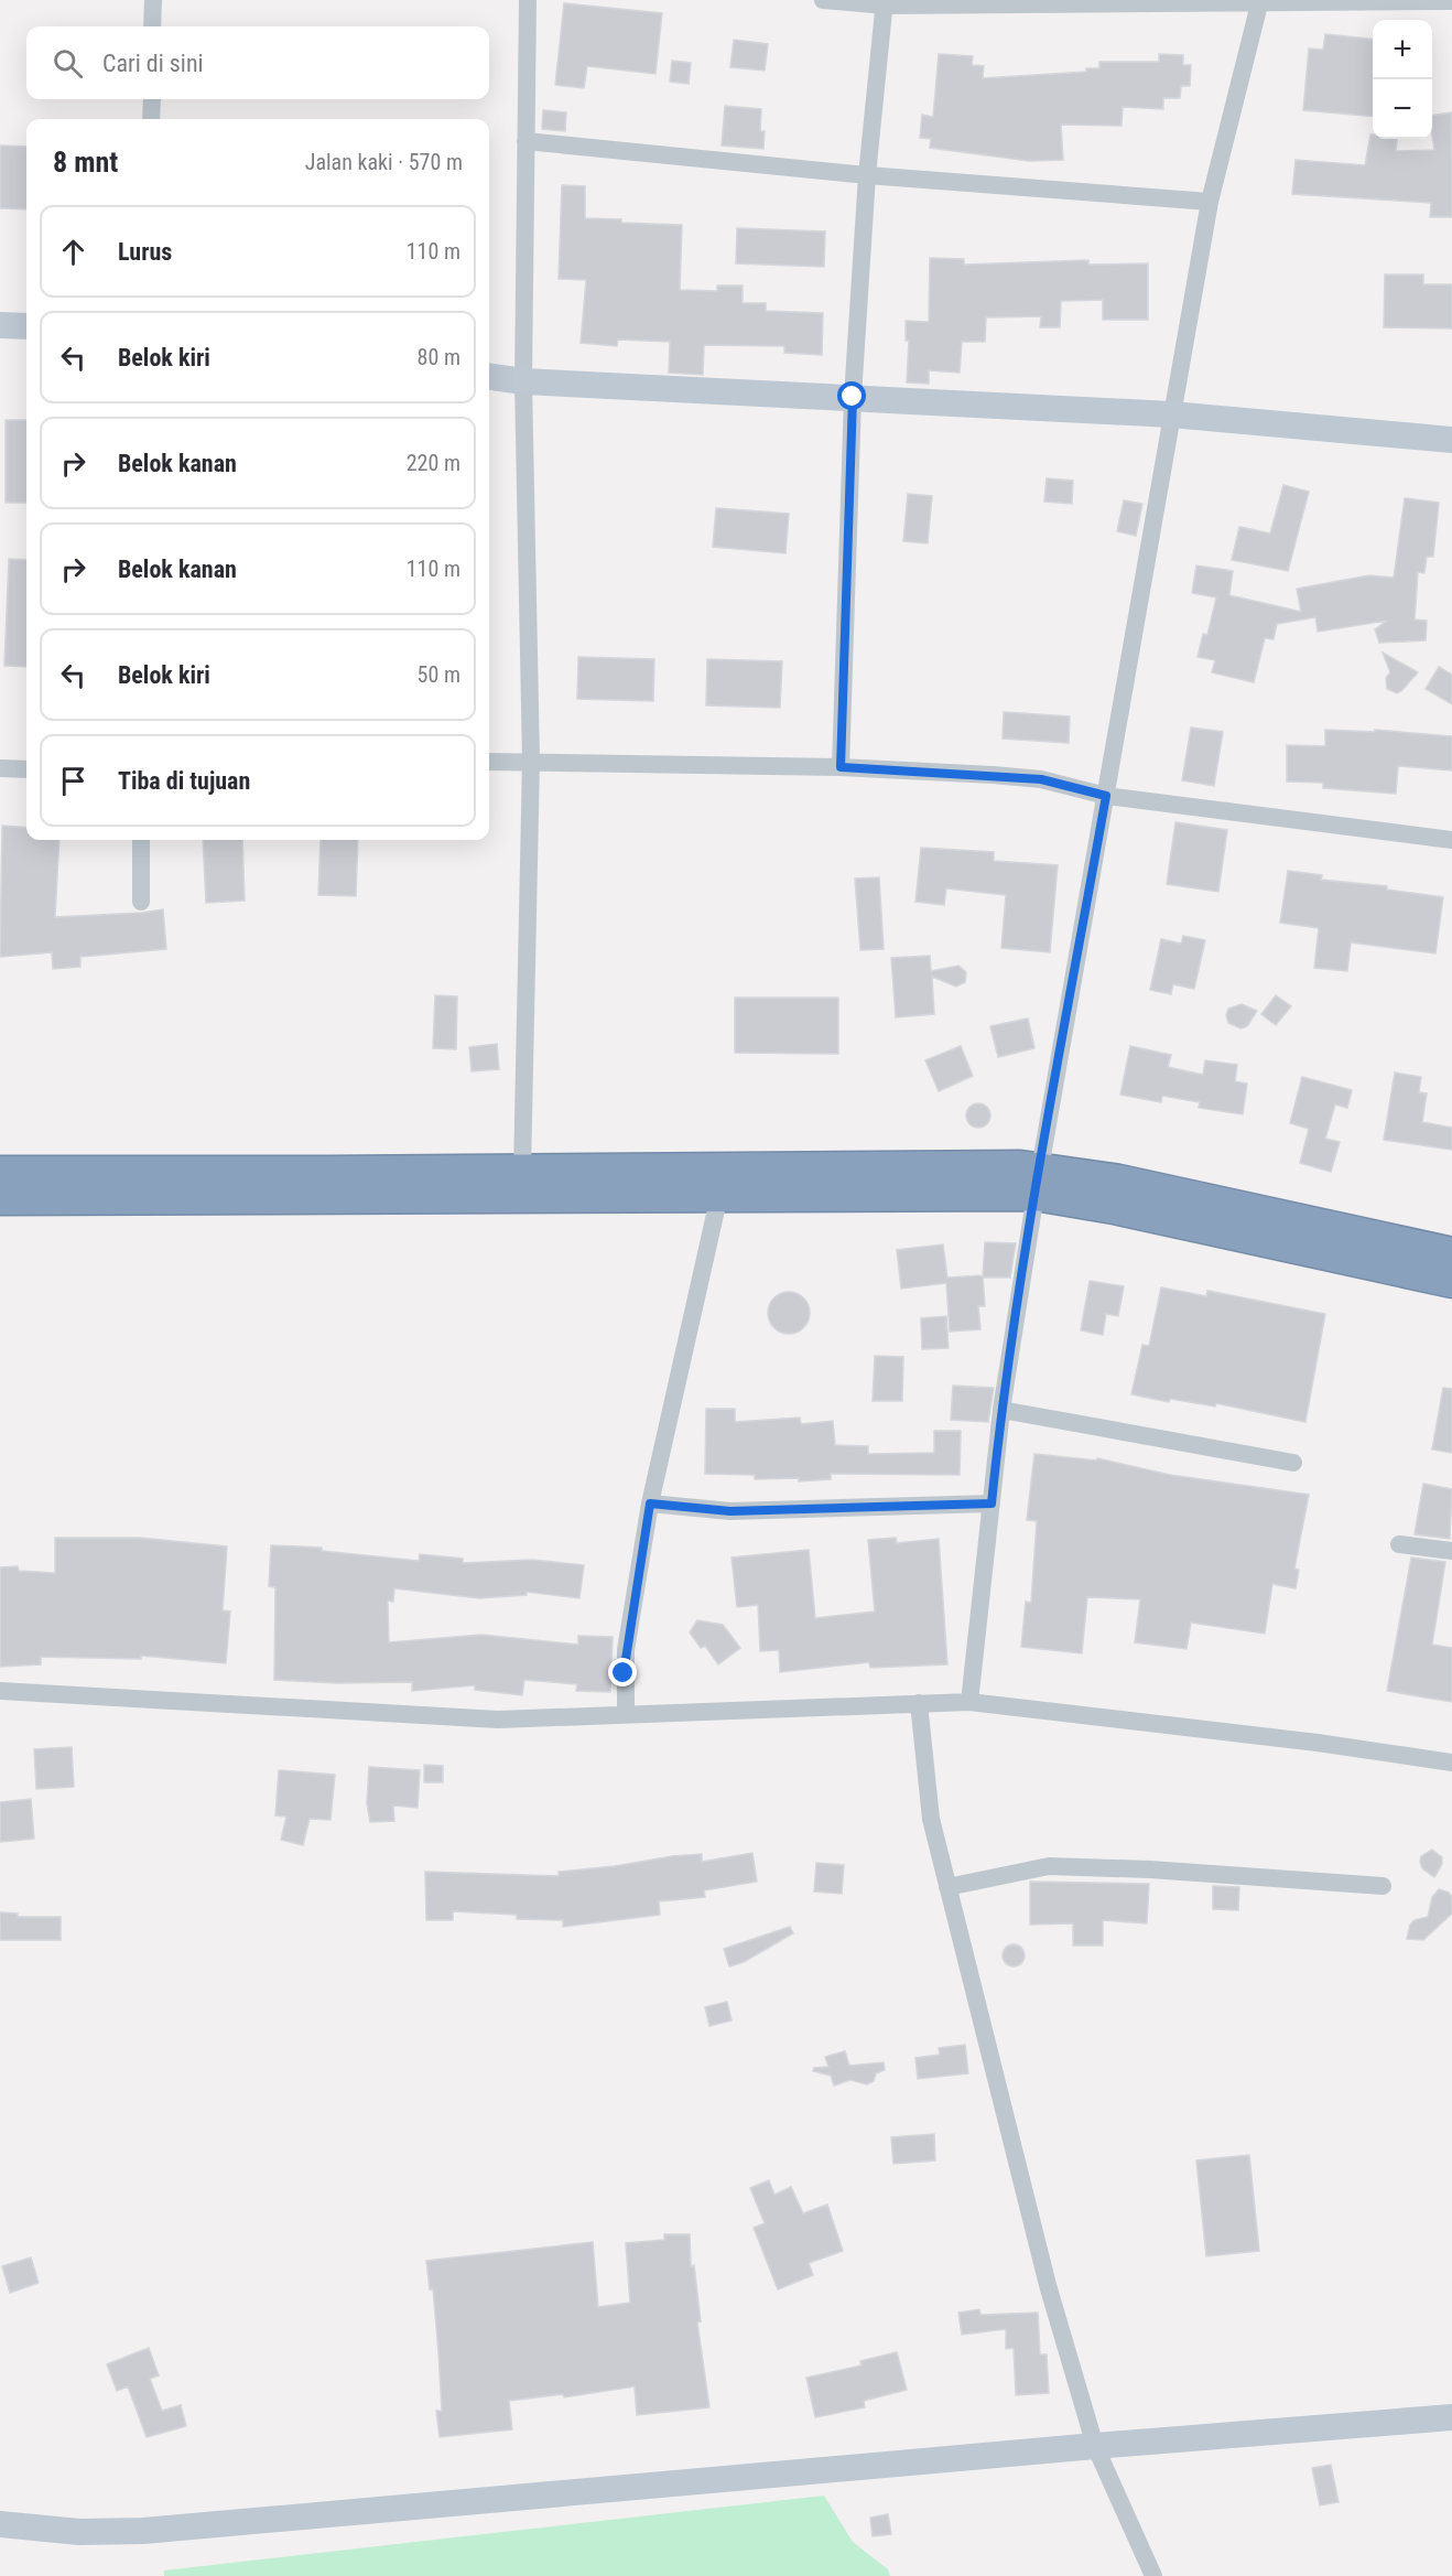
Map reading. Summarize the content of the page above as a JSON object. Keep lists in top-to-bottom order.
{
  "page": {
    "map_buttons": ["+", "−"],
    "search": "Cari di sini",
    "heading": ["8 mnt", "Jalan kaki · 570 m"],
    "list": [
      ["Lurus", "110 m"],
      ["Belok kiri", "80 m"],
      ["Belok kanan", "220 m"],
      ["Belok kanan", "110 m"],
      ["Belok kiri", "50 m"],
      "Tiba di tujuan"
    ]
  }
}
